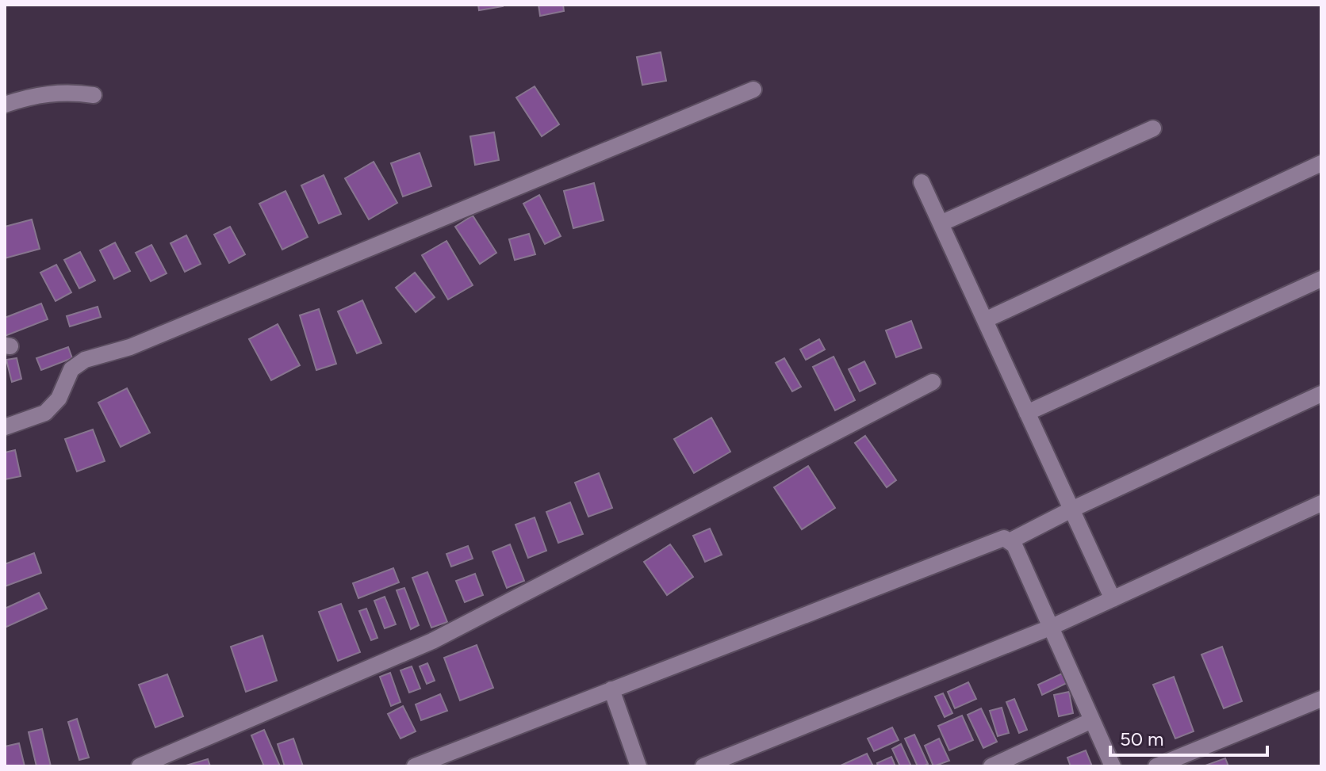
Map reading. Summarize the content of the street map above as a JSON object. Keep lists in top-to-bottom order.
{
  "scale_bar": "50 m"
}
